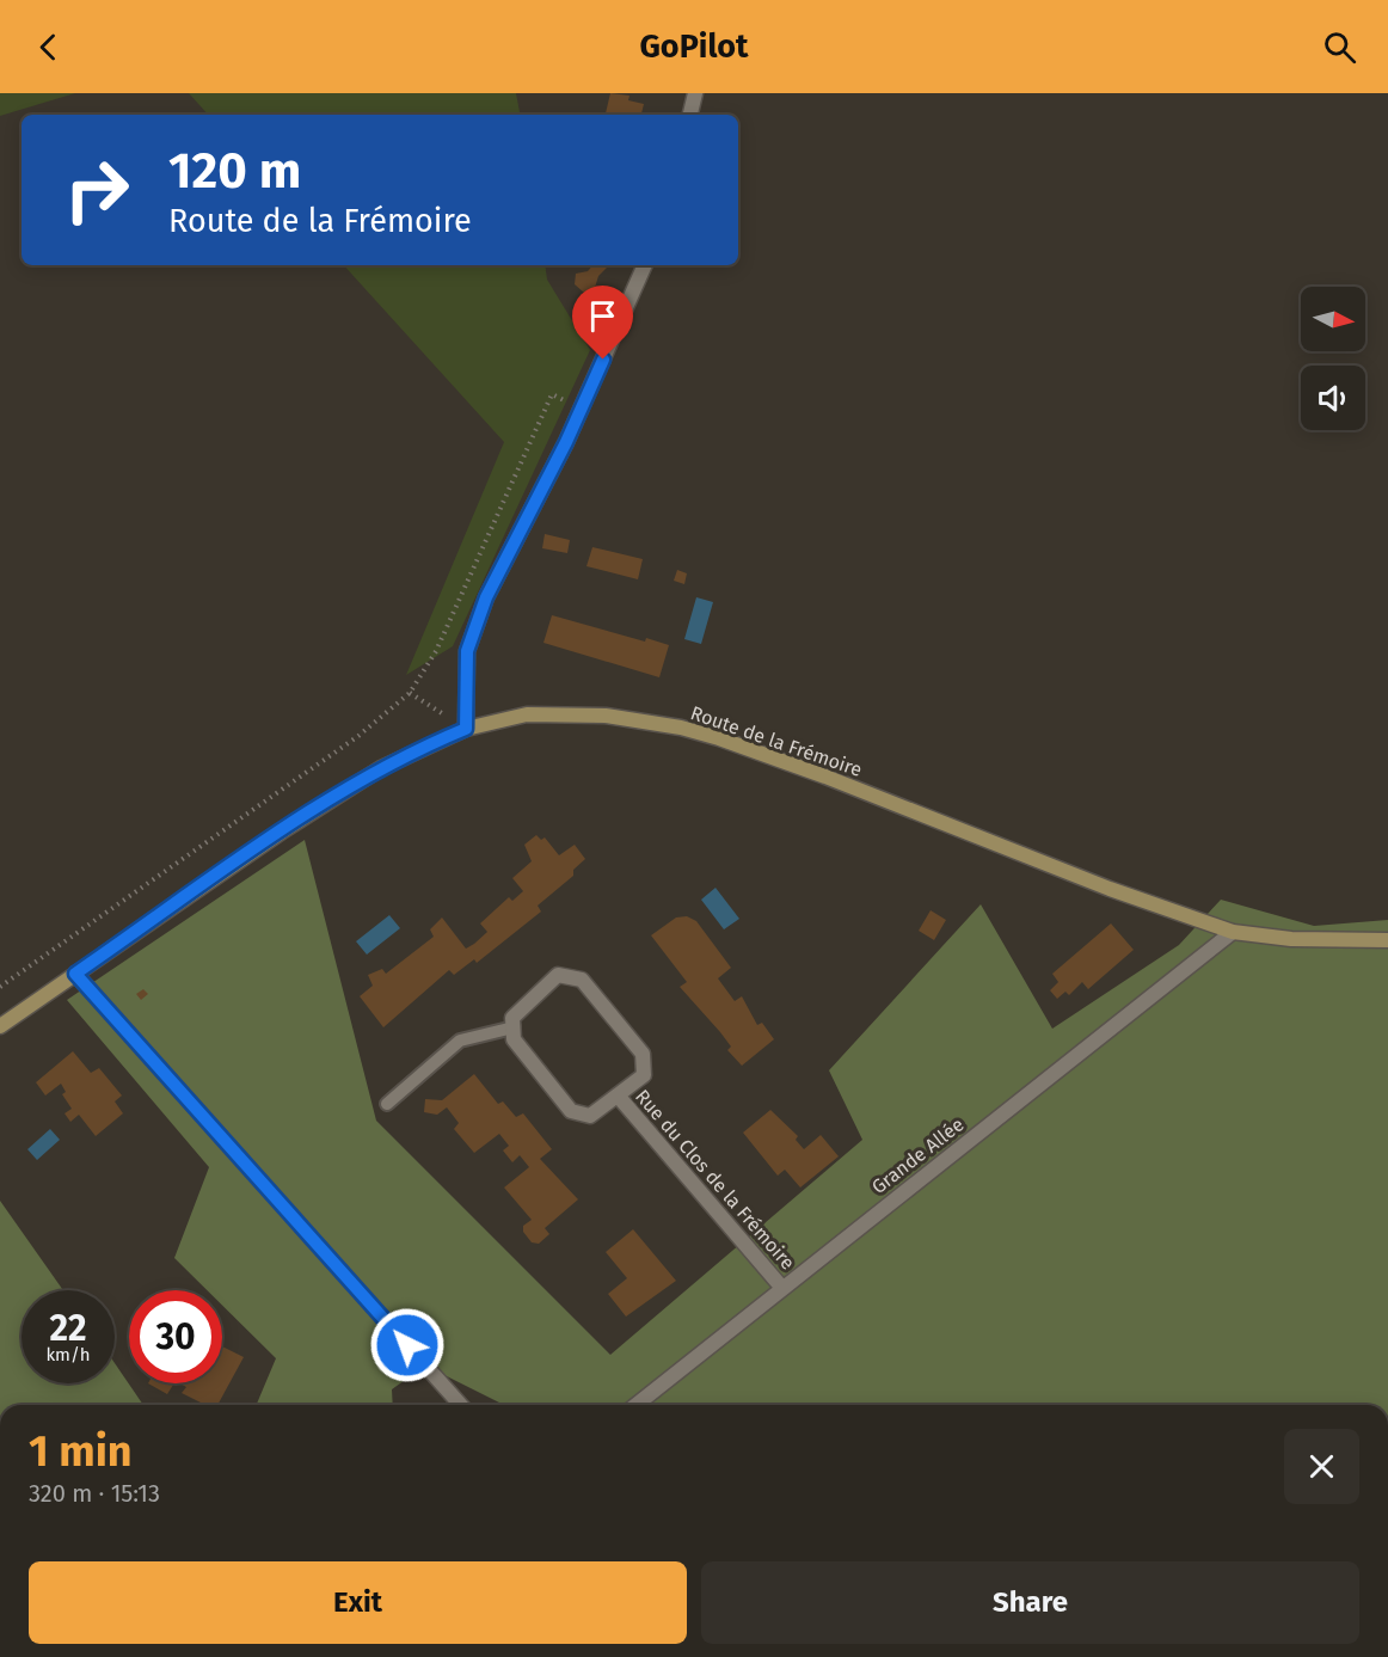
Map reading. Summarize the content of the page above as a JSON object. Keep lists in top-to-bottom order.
{
  "streets": {
    "street": ["Route de la Frémoire", "Grande Allée", "Rue du Clos de la Frémoire"]
  },
  "crossings": [
    ["Route de la Frémoire", "Grande Allée"],
    ["Grande Allée", "Rue du Clos de la Frémoire"]
  ],
  "north": "right",
  "page": {
    "header": "GoPilot",
    "turn": ["120 m", "Route de la Frémoire"],
    "speed": "22 km/h",
    "limit": "30",
    "heading": ["1 min", "320 m · 15:13"],
    "buttons": ["Exit", "Share"]
  }
}
